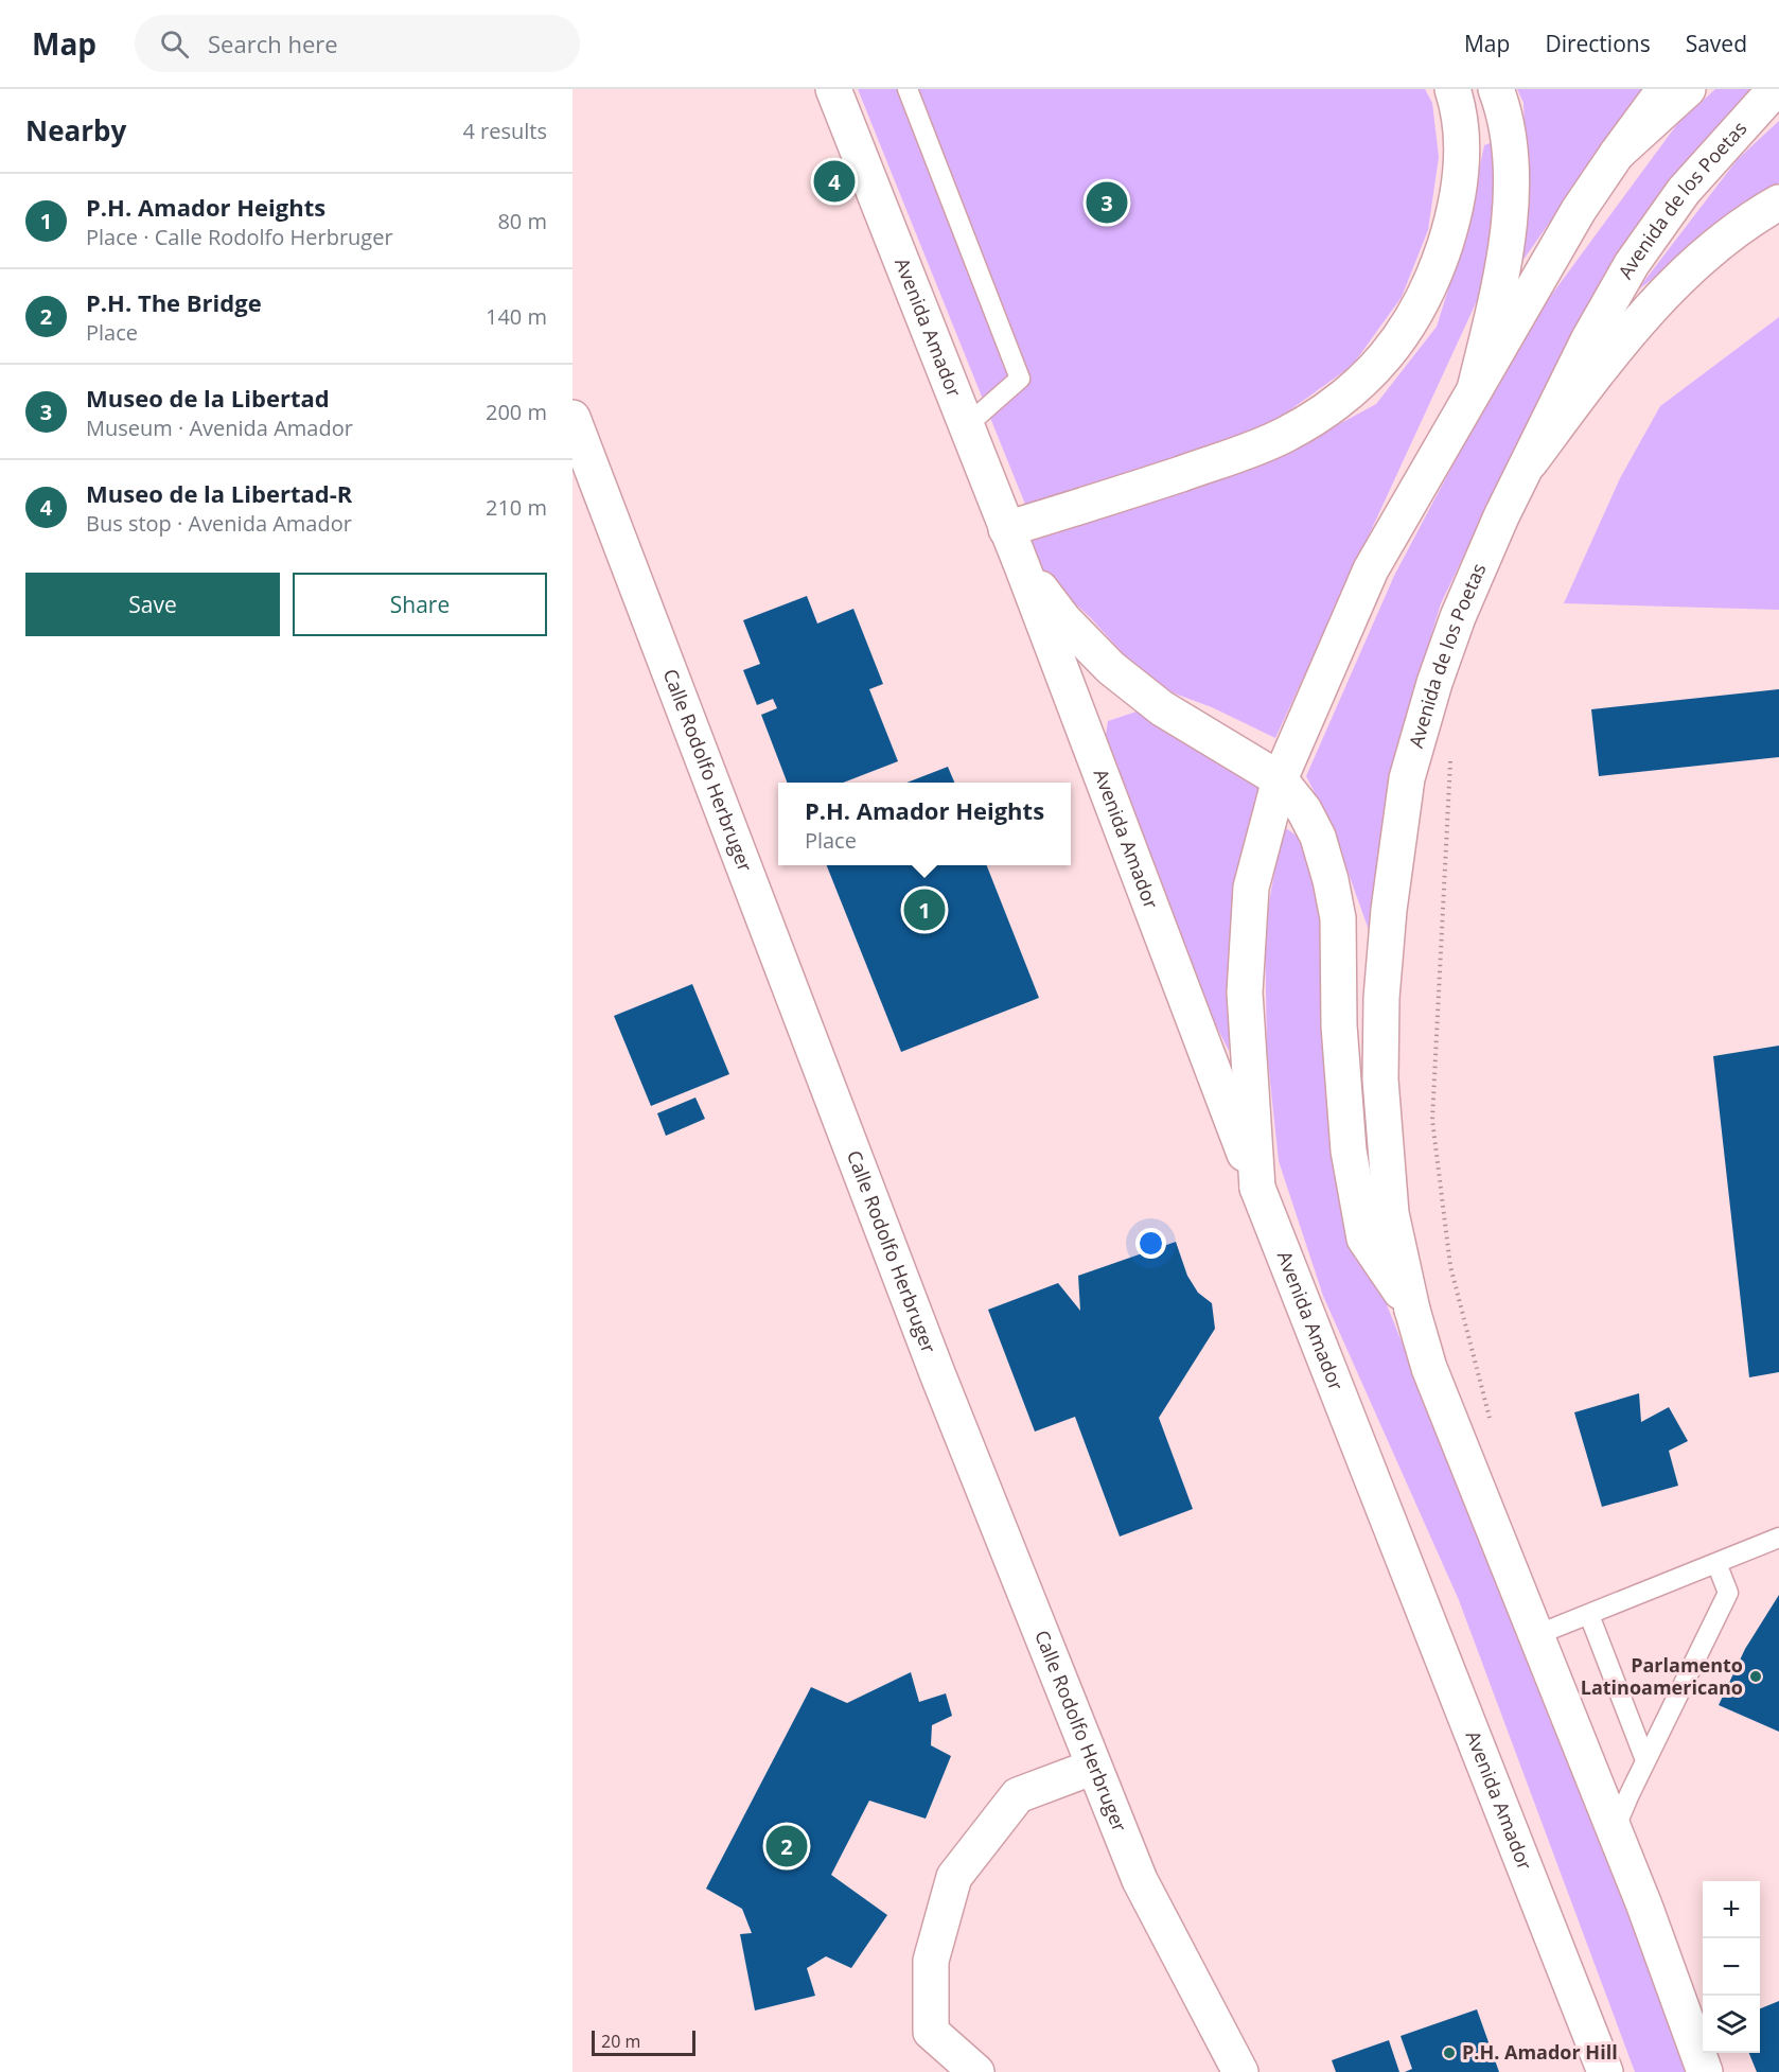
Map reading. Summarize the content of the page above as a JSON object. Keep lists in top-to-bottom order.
{
  "streets": {
    "main road": ["Avenida de los Poetas", "Avenida Amador", "Calle Rodolfo Herbruger"]
  },
  "places": ["Parlamento Latinoamericano", "P.H. Amador Hill"],
  "scale_bar": "20 m",
  "page": {
    "header": "Map",
    "search": "Search here",
    "nav": ["Map", "Directions", "Saved"],
    "heading": ["Nearby", "4 results"],
    "pins": [
      "4",
      "3",
      "1",
      "2"
    ],
    "list": [
      {
        "mark": "1",
        "name": "P.H. Amador Heights",
        "note": "Place · Calle Rodolfo Herbruger",
        "value": "80 m"
      },
      {
        "mark": "2",
        "name": "P.H. The Bridge",
        "note": "Place",
        "value": "140 m"
      },
      {
        "mark": "3",
        "name": "Museo de la Libertad",
        "note": "Museum · Avenida Amador",
        "value": "200 m"
      },
      {
        "mark": "4",
        "name": "Museo de la Libertad-R",
        "note": "Bus stop · Avenida Amador",
        "value": "210 m"
      }
    ],
    "buttons": ["Save", "Share"],
    "popup": ["P.H. Amador Heights", "Place"],
    "map_buttons": ["+", "−"],
    "scale": "20 m"
  }
}
